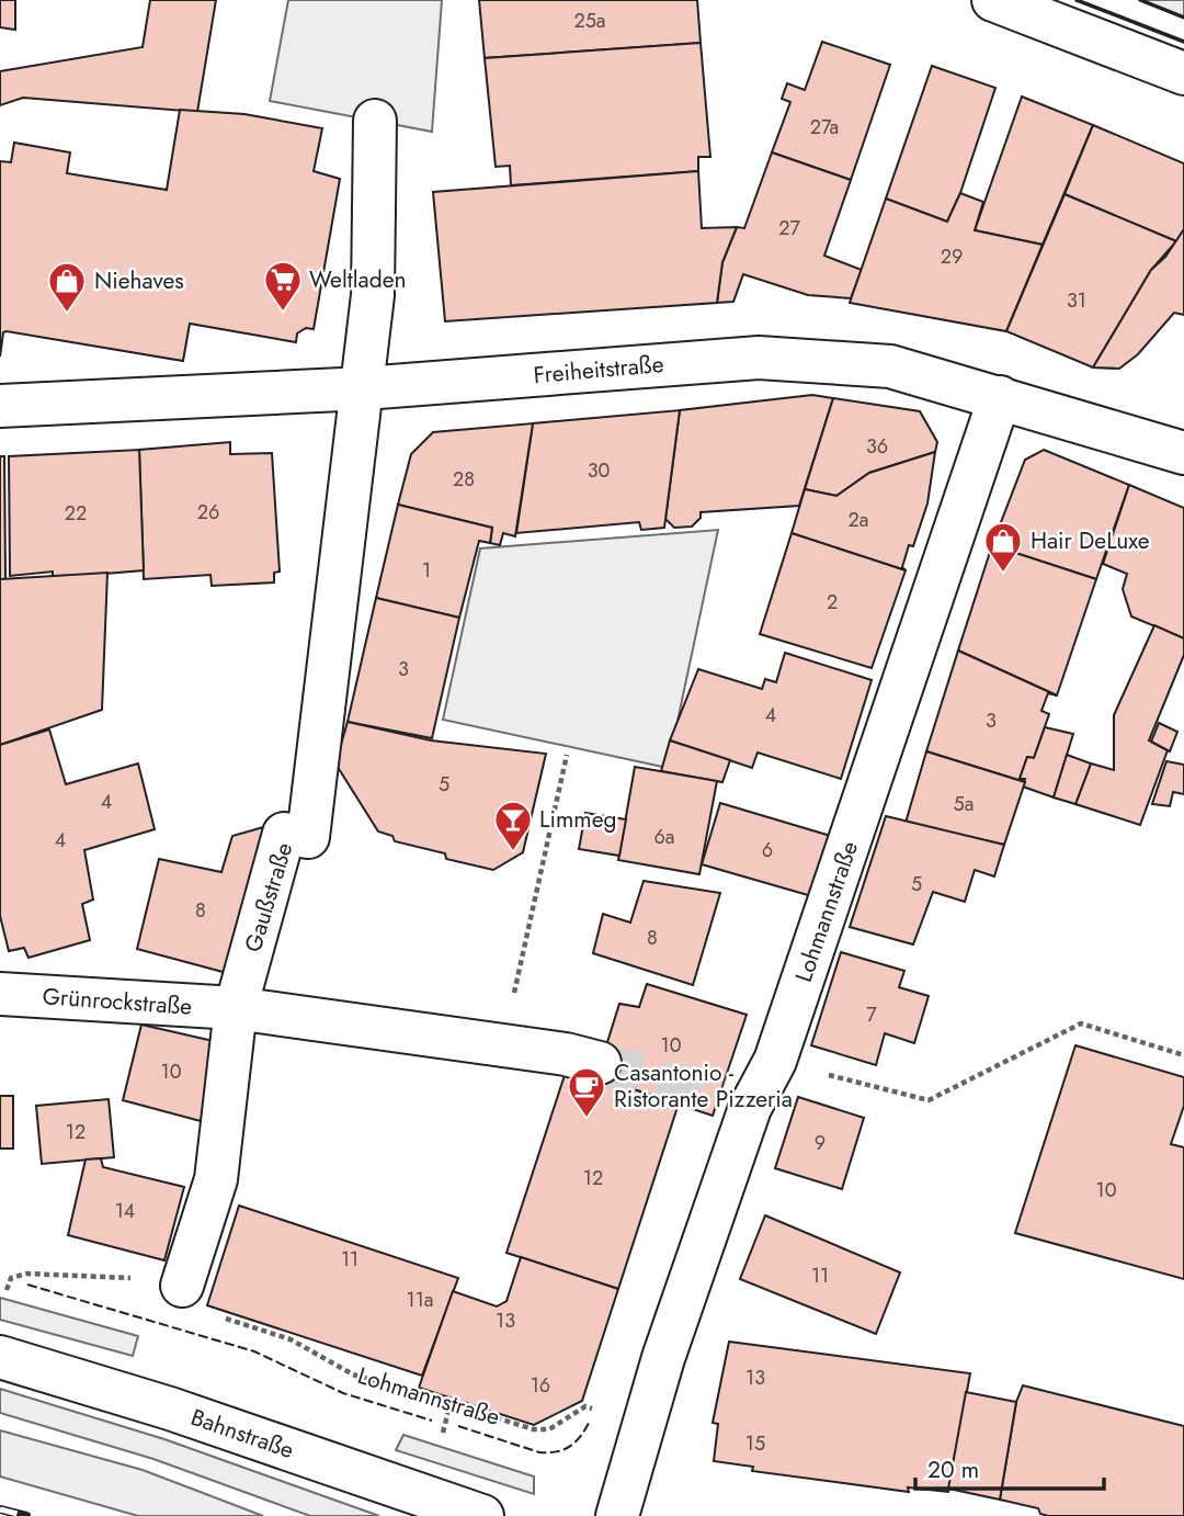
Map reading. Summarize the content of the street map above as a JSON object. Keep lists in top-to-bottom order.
{
  "streets": {
    "street": [
      "Freiheitstraße",
      "Gaußstraße",
      "Lohmannstraße",
      "Grünrockstraße",
      "Bahnstraße"
    ]
  },
  "crossings": [
    ["Freiheitstraße", "Gaußstraße"],
    ["Freiheitstraße", "Lohmannstraße"],
    ["Gaußstraße", "Lohmannstraße"],
    ["Gaußstraße", "Grünrockstraße"]
  ],
  "places": {
    "supermarket": ["Weltladen"],
    "shop": ["Niehaves", "Hair DeLuxe"],
    "bar": ["Limmeg"],
    "cafe": ["Casantonio - Ristorante Pizzeria"]
  },
  "house_numbers": [
    "25a",
    "27a",
    "27",
    "29",
    "31",
    "36",
    "30",
    "28",
    "26",
    "22",
    "2a",
    "1",
    "2",
    "3",
    "4",
    "3",
    "5",
    "4",
    "5a",
    "6a",
    "4",
    "6",
    "5",
    "8",
    "8",
    "7",
    "10",
    "10",
    "12",
    "9",
    "12",
    "10",
    "14",
    "11",
    "11",
    "11a",
    "13",
    "13",
    "16",
    "15"
  ],
  "scale_bar": "20 m"
}
